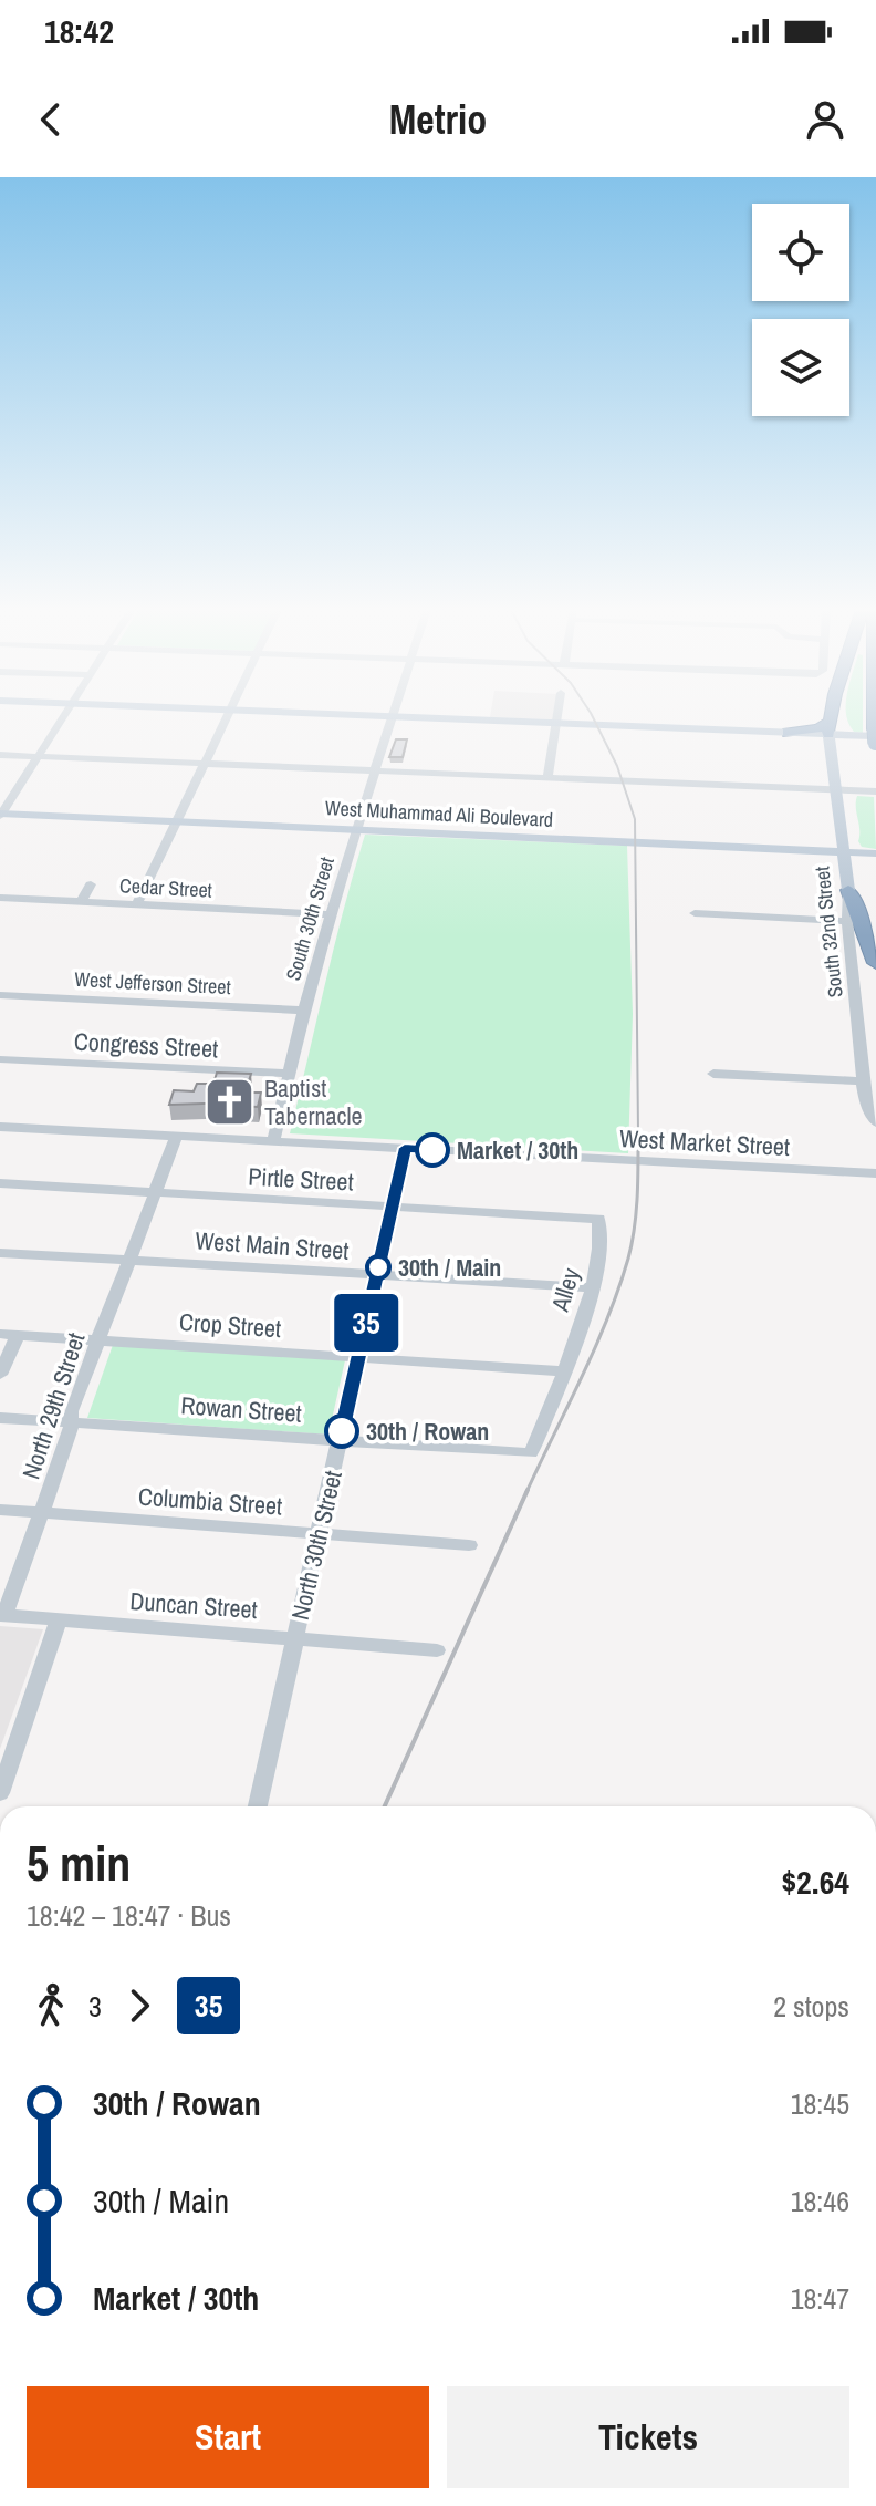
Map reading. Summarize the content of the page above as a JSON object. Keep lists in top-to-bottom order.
{
  "streets": {
    "main road": ["West Muhammad Ali Boulevard", "South 32nd Street"],
    "street": [
      "Cedar Street",
      "South 30th Street",
      "West Jefferson Street",
      "Congress Street",
      "West Market Street",
      "Pirtle Street",
      "West Main Street",
      "Alley",
      "Crop Street",
      "North 29th Street",
      "Rowan Street",
      "Columbia Street",
      "North 30th Street",
      "Duncan Street"
    ]
  },
  "crossings": [
    ["West Muhammad Ali Boulevard", "South 30th Street"],
    ["West Muhammad Ali Boulevard", "South 32nd Street"],
    ["Cedar Street", "South 30th Street"],
    ["South 30th Street", "West Jefferson Street"],
    ["South 30th Street", "Congress Street"],
    ["South 30th Street", "West Market Street"],
    ["West Market Street", "North 29th Street"],
    ["Pirtle Street", "Alley"],
    ["Pirtle Street", "North 29th Street"],
    ["West Main Street", "Alley"],
    ["West Main Street", "North 29th Street"],
    ["West Main Street", "North 30th Street"],
    ["Alley", "Crop Street"],
    ["Alley", "Rowan Street"],
    ["Crop Street", "North 29th Street"],
    ["Crop Street", "North 30th Street"],
    ["North 29th Street", "Rowan Street"],
    ["North 29th Street", "Columbia Street"],
    ["North 29th Street", "Duncan Street"],
    ["Rowan Street", "North 30th Street"],
    ["Columbia Street", "North 30th Street"],
    ["North 30th Street", "Duncan Street"]
  ],
  "places": {
    "church": ["Baptist Tabernacle"],
    "other": ["Market / 30th", "30th / Main", "30th / Rowan"]
  },
  "lines": ["bus line 35"],
  "page": {
    "status": "18:42",
    "header": "Metrio",
    "on_map": "35",
    "heading": ["5 min", "18:42 – 18:47 · Bus", "$2.64"],
    "legs": ["3", "35", "2 stops"],
    "list": [
      {
        "name": "30th / Rowan",
        "value": "18:45"
      },
      {
        "name": "30th / Main",
        "value": "18:46"
      },
      {
        "name": "Market / 30th",
        "value": "18:47"
      }
    ],
    "buttons": ["Start", "Tickets"]
  }
}
